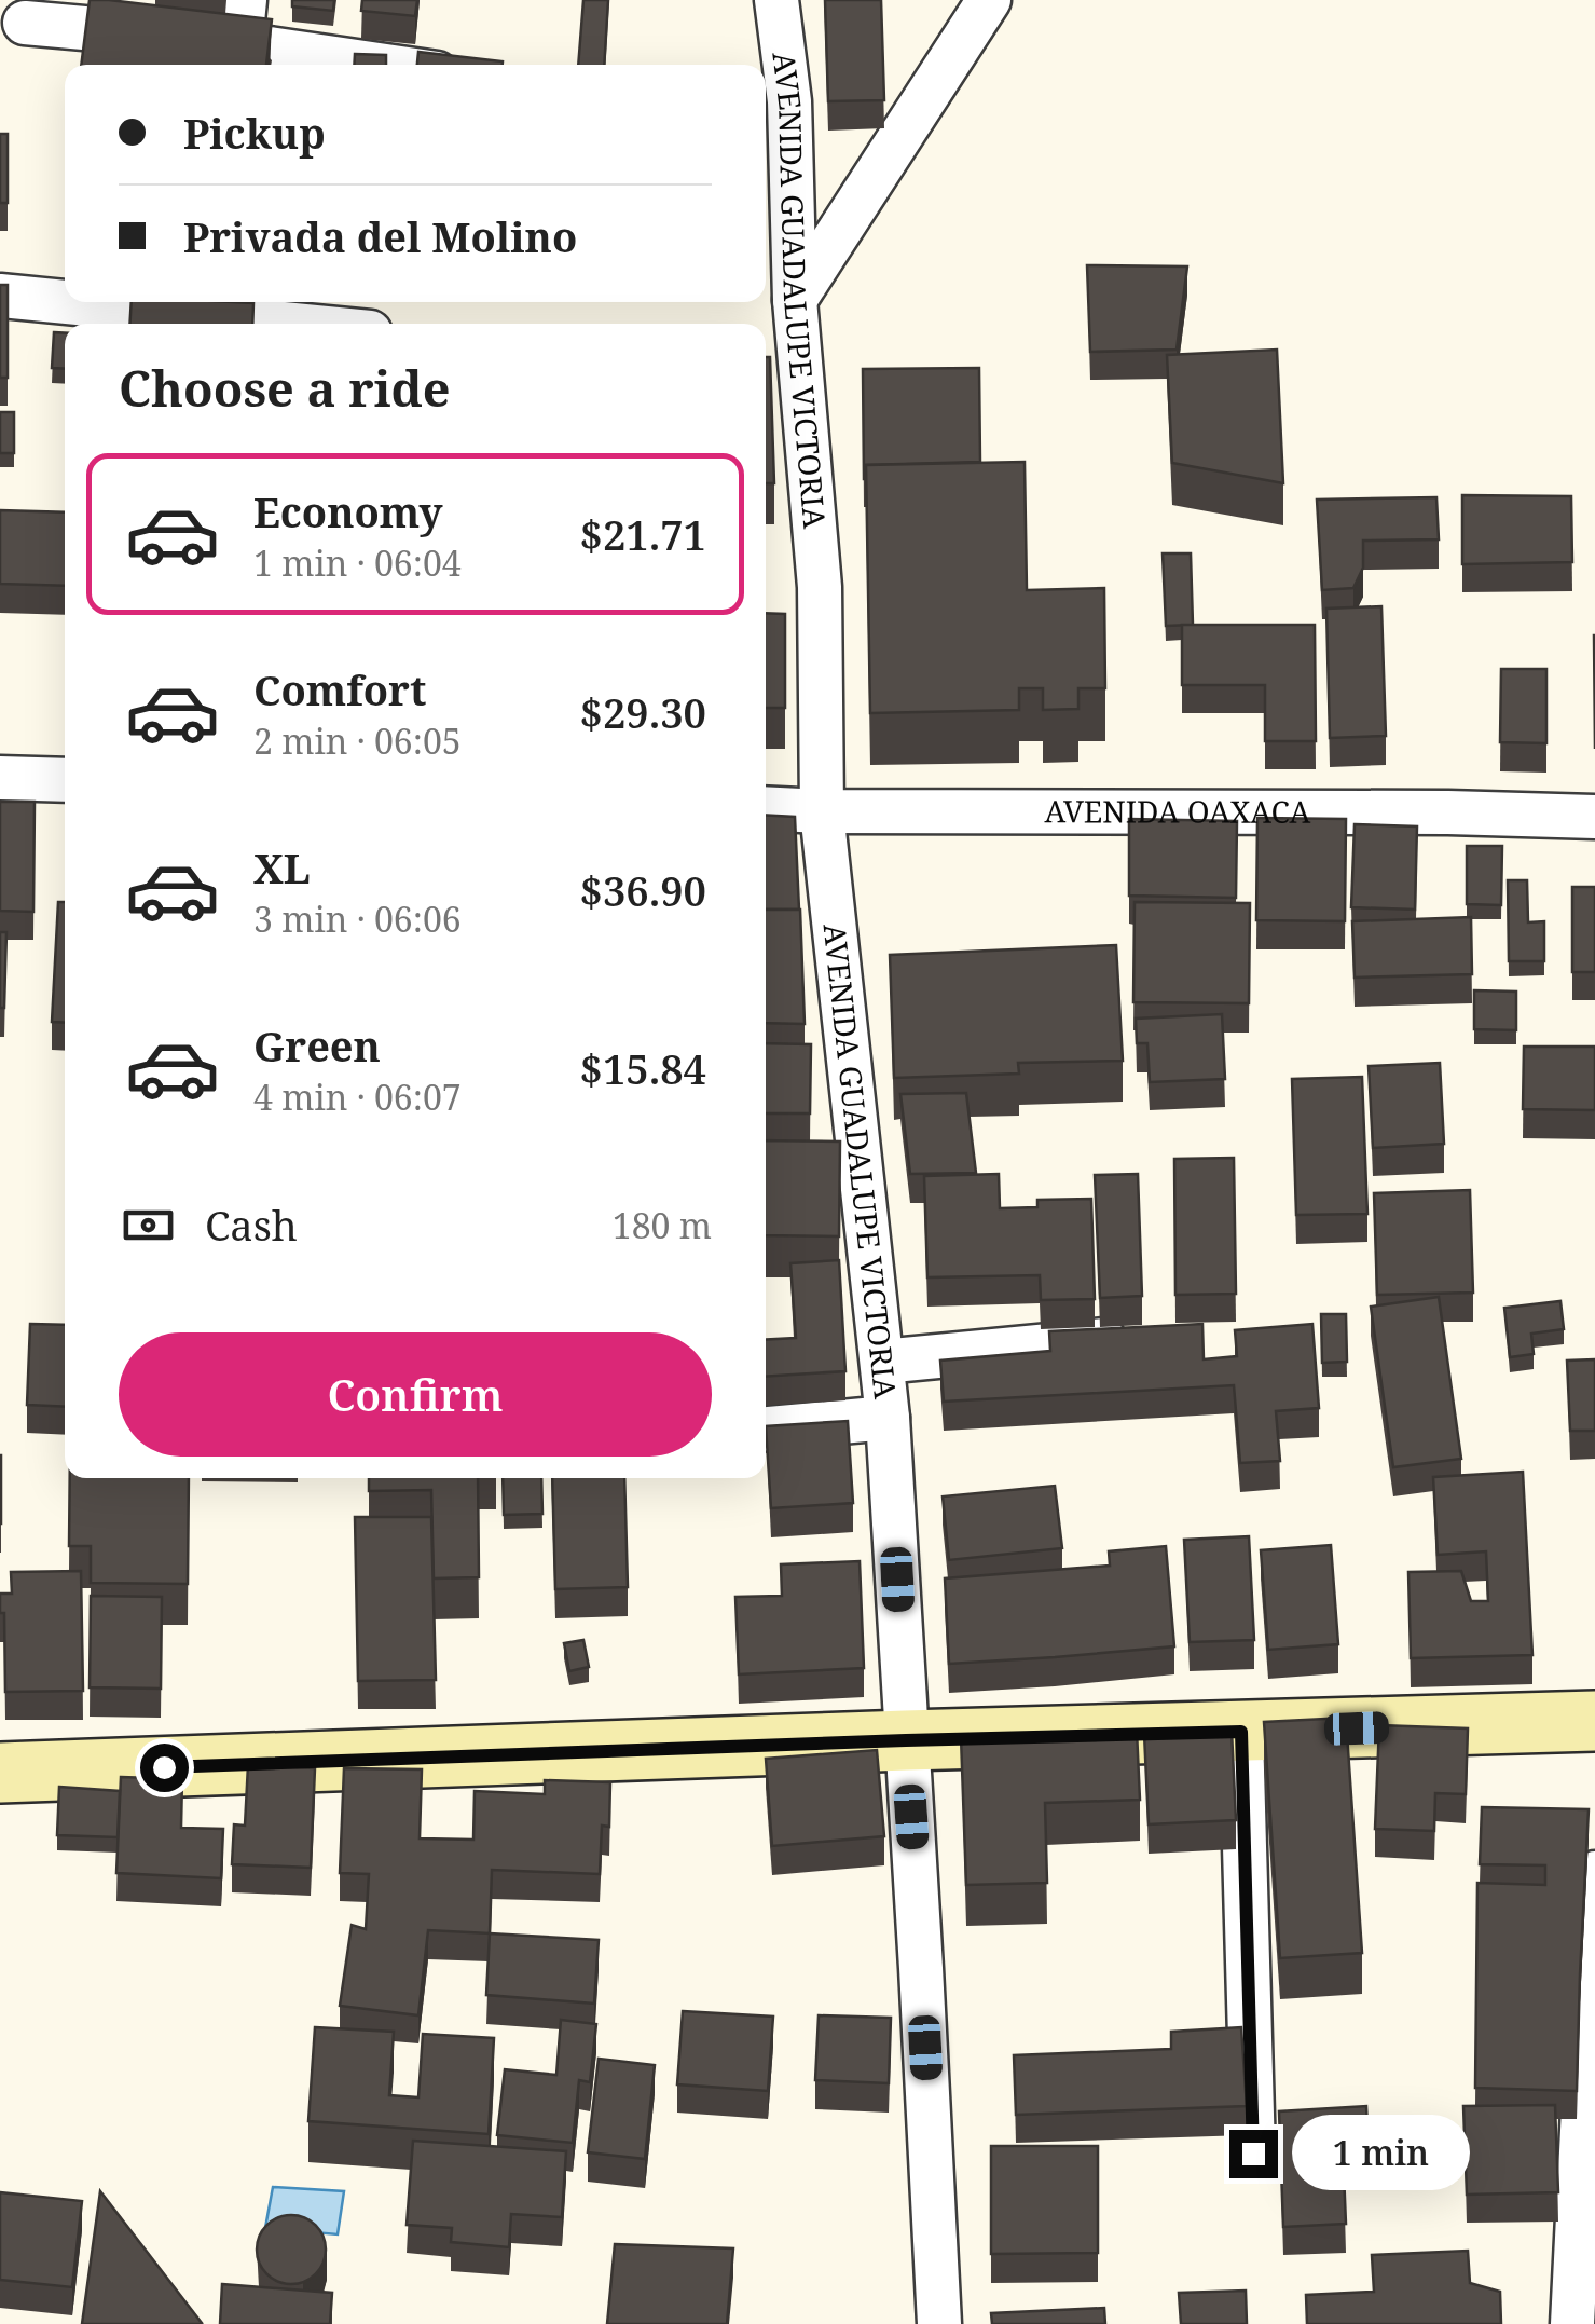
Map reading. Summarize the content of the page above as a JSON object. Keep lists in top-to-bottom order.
{
  "streets": {
    "street": ["AVENIDA GUADALUPE VICTORIA", "AVENIDA OAXACA"]
  },
  "crossings": [
    ["AVENIDA GUADALUPE VICTORIA", "AVENIDA OAXACA"]
  ],
  "page": {
    "banner": ["Pickup", "Privada del Molino"],
    "heading": "Choose a ride",
    "list": [
      {
        "name": "Economy",
        "note": "1 min · 06:04",
        "value": "$21.71"
      },
      {
        "name": "Comfort",
        "note": "2 min · 06:05",
        "value": "$29.30"
      },
      {
        "name": "XL",
        "note": "3 min · 06:06",
        "value": "$36.90"
      },
      {
        "name": "Green",
        "note": "4 min · 06:07",
        "value": "$15.84"
      }
    ],
    "pay": ["Cash", "180 m"],
    "buttons": "Confirm",
    "bubble": "1 min"
  }
}
